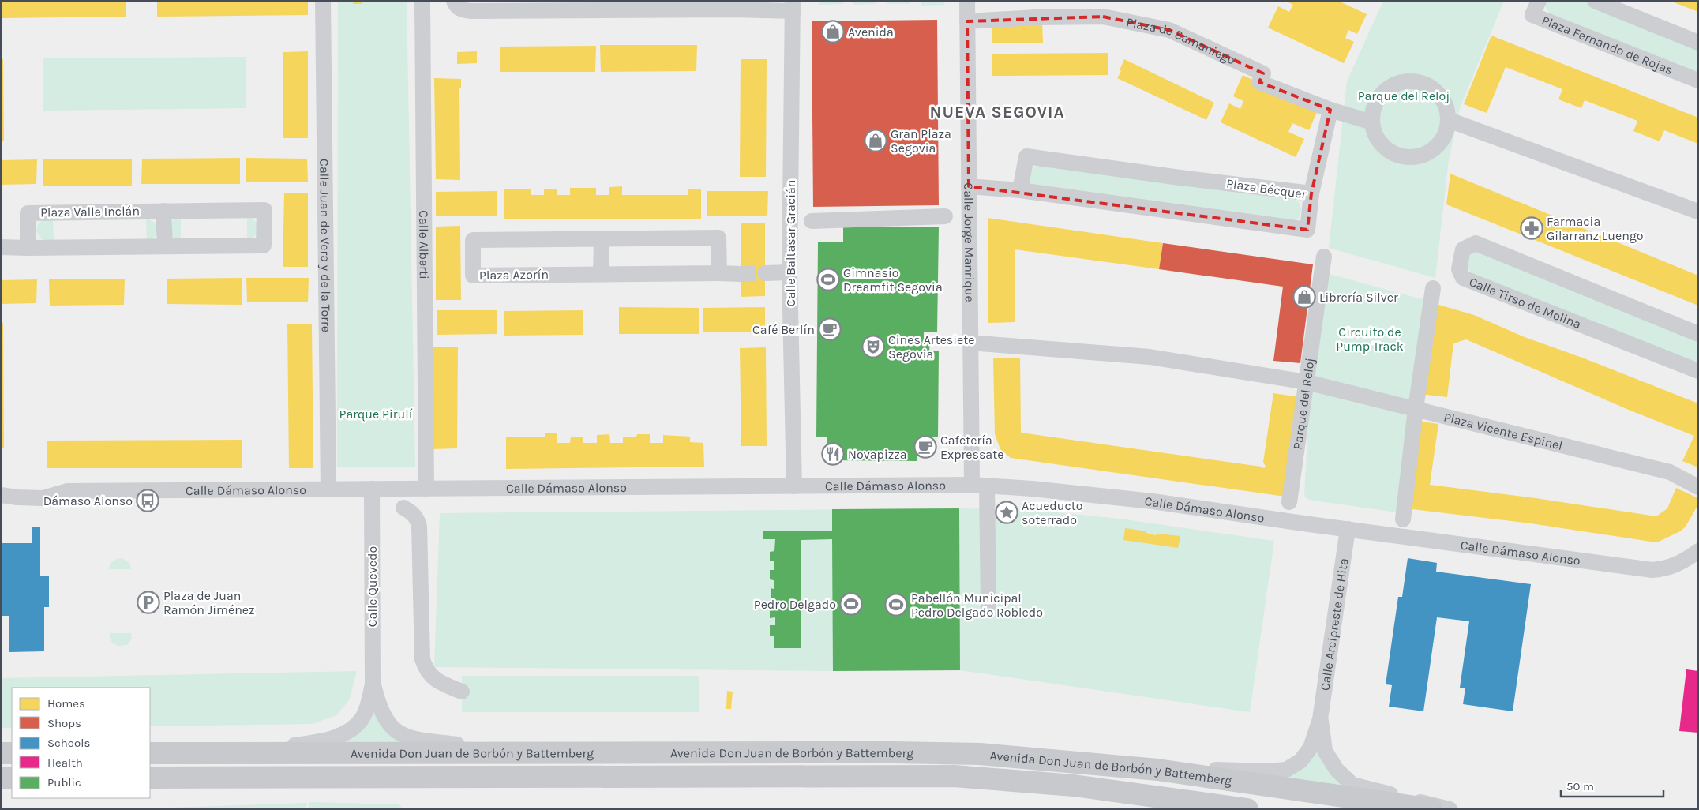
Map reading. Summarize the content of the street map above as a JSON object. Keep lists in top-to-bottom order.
{
  "streets": {
    "main road": ["Avenida Don Juan de Borbón y Battemberg"],
    "street": [
      "Plaza de Samaniego",
      "Plaza Fernando de Rojas",
      "Plaza Bécquer",
      "Plaza Valle Inclán",
      "Calle Jorge Manrique",
      "Calle Baltasar Gracián",
      "Calle Alberti",
      "Calle Juan de Vera y de la Torre",
      "Plaza Azorín",
      "Calle Tirso de Molina",
      "Parque del Reloj",
      "Plaza Vicente Espinel",
      "Calle Dámaso Alonso",
      "Calle Quevedo",
      "Calle Arcipreste de Hita"
    ]
  },
  "crossings": [
    ["Plaza de Samaniego", "Calle Jorge Manrique"],
    ["Plaza Bécquer", "Calle Jorge Manrique"],
    ["Calle Jorge Manrique", "Plaza Vicente Espinel"],
    ["Calle Jorge Manrique", "Calle Dámaso Alonso"],
    ["Calle Baltasar Gracián", "Calle Dámaso Alonso"],
    ["Calle Alberti", "Calle Dámaso Alonso"],
    ["Calle Juan de Vera y de la Torre", "Calle Dámaso Alonso"],
    ["Parque del Reloj", "Plaza Vicente Espinel"],
    ["Calle Dámaso Alonso", "Calle Quevedo"],
    ["Calle Dámaso Alonso", "Calle Arcipreste de Hita"],
    ["Calle Quevedo", "Avenida Don Juan de Borbón y Battemberg"],
    ["Calle Arcipreste de Hita", "Avenida Don Juan de Borbón y Battemberg"]
  ],
  "districts": ["NUEVA SEGOVIA"],
  "parks": ["Parque del Reloj", "Circuito de Pump Track", "Parque Pirulí"],
  "places": {
    "shop": ["Avenida", "Gran Plaza Segovia", "Librería Silver"],
    "pharmacy": ["Farmacia Gilarranz Luengo"],
    "sports": ["Gimnasio Dreamfit Segovia", "Pedro Delgado", "Pabellón Municipal Pedro Delgado Robledo"],
    "cafe": ["Café Berlín", "Cafetería Expressate"],
    "theatre": ["Cines Artesiete Segovia"],
    "restaurant": ["Novapizza"],
    "bus stop": ["Dámaso Alonso"],
    "place": ["Acueducto soterrado"],
    "parking": ["Plaza de Juan Ramón Jiménez"]
  },
  "legend": [
    "Homes",
    "Shops",
    "Schools",
    "Health",
    "Public"
  ],
  "scale_bar": "50 m"
}
